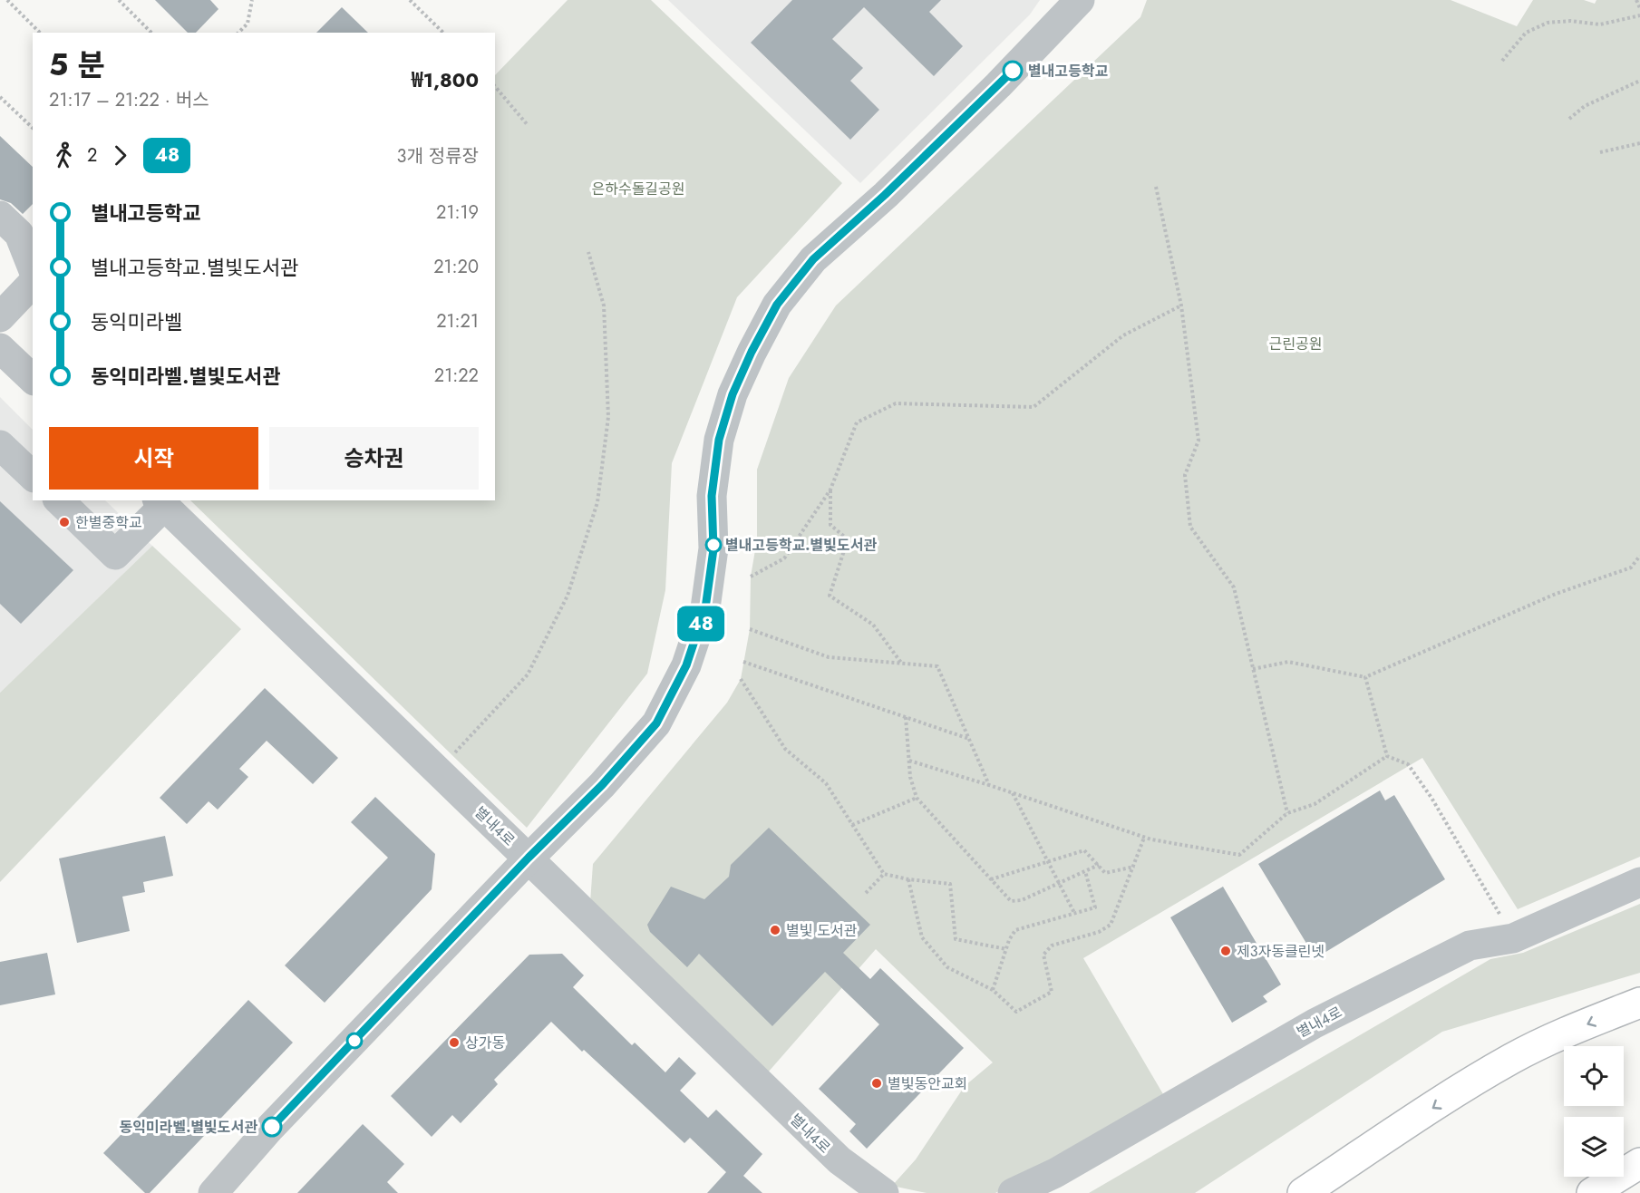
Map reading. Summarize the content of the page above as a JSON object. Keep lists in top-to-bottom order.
{
  "streets": {
    "street": ["별내4로"]
  },
  "parks": ["은하수돌길공원", "근린공원"],
  "places": [
    "별내고등학교",
    "한별중학교",
    "별내고등학교.별빛도서관",
    "별빛 도서관",
    "제3자동클린넷",
    "상가동",
    "별빛동안교회",
    "동익미라벨.별빛도서관"
  ],
  "lines": ["bus line 48"],
  "page": {
    "on_map": "48",
    "heading": ["5 분", "21:17 – 21:22 · 버스", "₩1,800"],
    "legs": ["2", "48", "3개 정류장"],
    "list": [
      {
        "name": "별내고등학교",
        "value": "21:19"
      },
      {
        "name": "별내고등학교.별빛도서관",
        "value": "21:20"
      },
      {
        "name": "동익미라벨",
        "value": "21:21"
      },
      {
        "name": "동익미라벨.별빛도서관",
        "value": "21:22"
      }
    ],
    "buttons": ["시작", "승차권"]
  }
}
